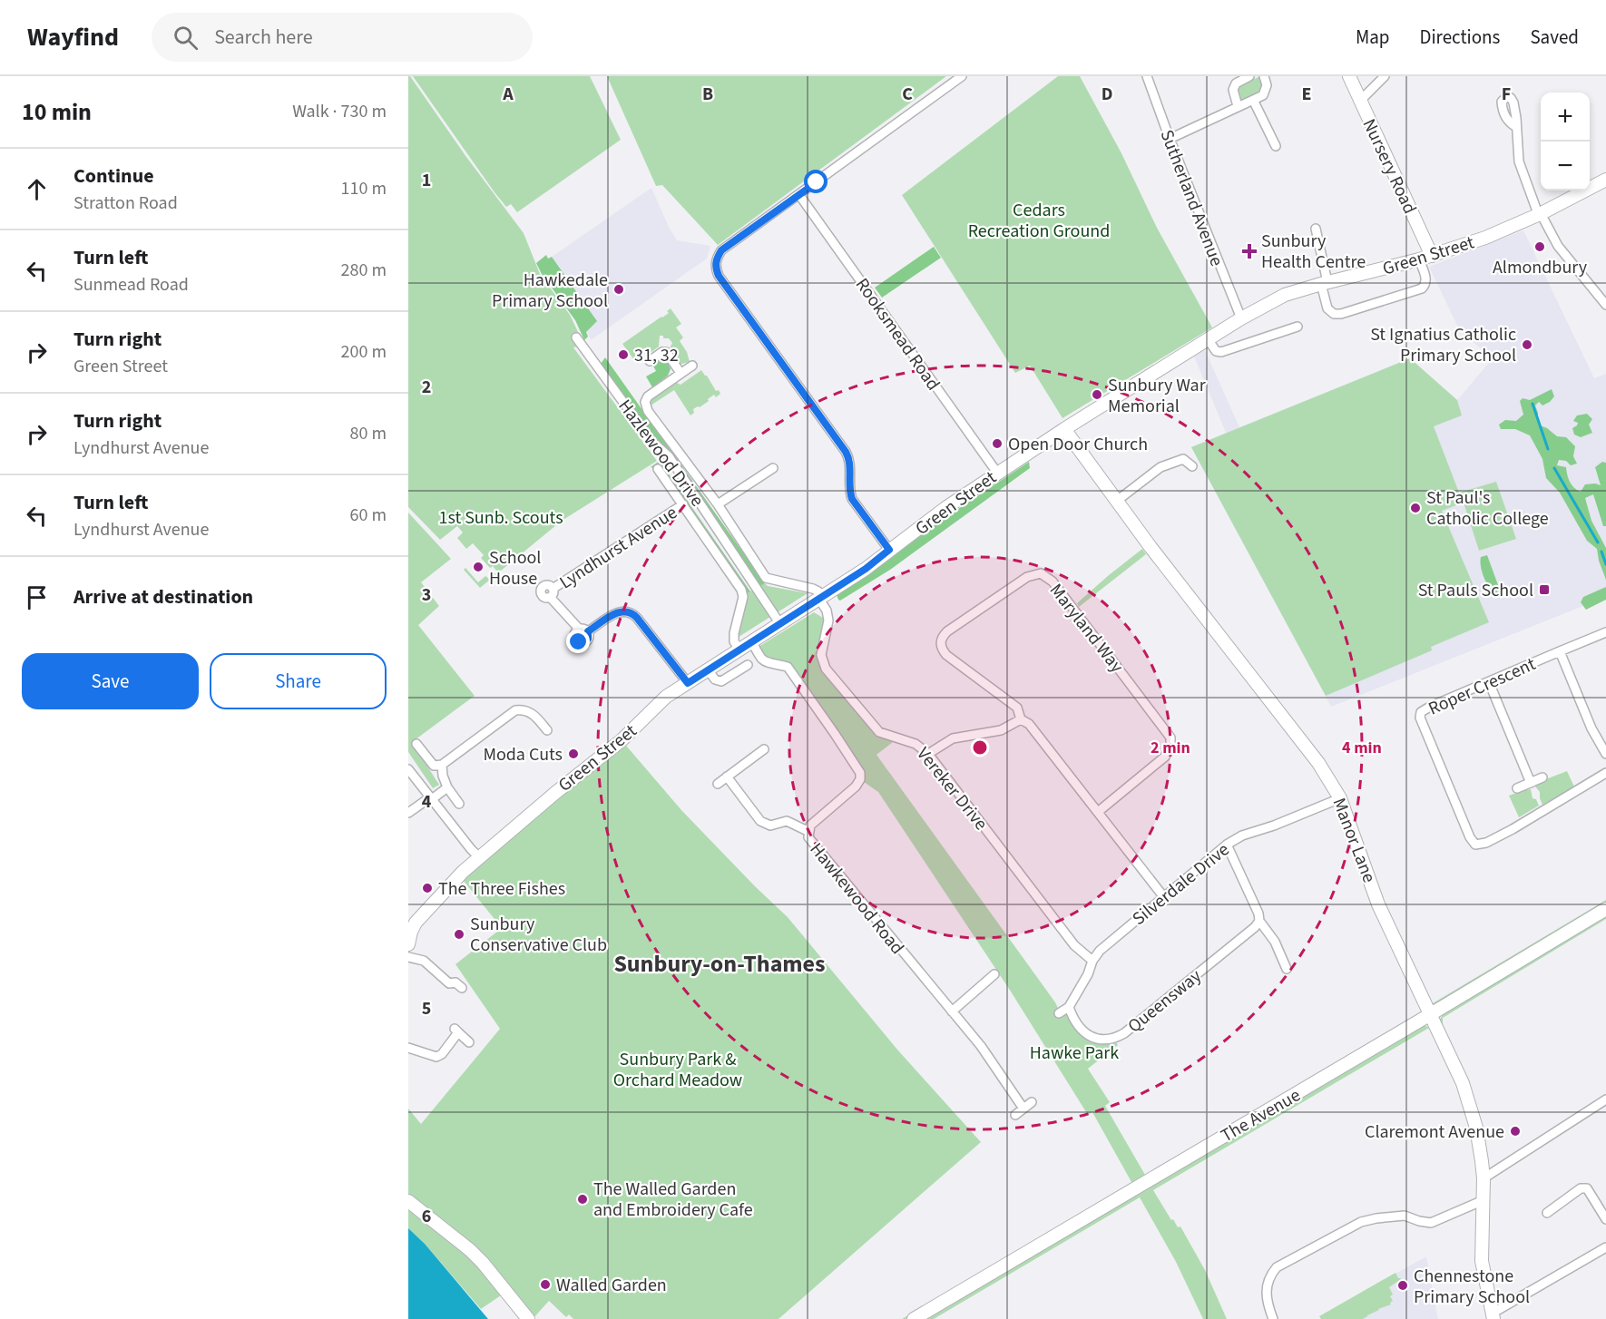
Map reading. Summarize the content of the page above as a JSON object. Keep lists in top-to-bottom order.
{
  "streets": {
    "street": [
      "Nursery Road",
      "Sutherland Avenue",
      "Green Street",
      "Rooksmead Road",
      "Hazlewood Drive",
      "Lyndhurst Avenue",
      "Maryland Way",
      "Roper Crescent",
      "Vereker Drive",
      "Manor Lane",
      "Silverdale Drive",
      "Hawkewood Road",
      "Queensway",
      "The Avenue"
    ]
  },
  "crossings": [
    ["Nursery Road", "Green Street"],
    ["Sutherland Avenue", "Green Street"],
    ["Green Street", "Rooksmead Road"],
    ["Green Street", "Hazlewood Drive"],
    ["Green Street", "Lyndhurst Avenue"],
    ["Green Street", "Vereker Drive"],
    ["Green Street", "Manor Lane"],
    ["Green Street", "Hawkewood Road"],
    ["Maryland Way", "Silverdale Drive"],
    ["Vereker Drive", "Silverdale Drive"],
    ["Manor Lane", "Silverdale Drive"],
    ["Manor Lane", "The Avenue"]
  ],
  "districts": ["Sunbury-on-Thames"],
  "parks": [
    "Cedars Recreation Ground",
    "1st Sunb. Scouts",
    "Hawke Park",
    "Sunbury Park & Orchard Meadow"
  ],
  "places": {
    "other": [
      "Almondbury",
      "Hawkedale Primary School",
      "St Ignatius Catholic Primary School",
      "31, 32",
      "Sunbury War Memorial",
      "Open Door Church",
      "St Paul's Catholic College",
      "School House",
      "Moda Cuts",
      "The Three Fishes",
      "Sunbury Conservative Club",
      "Claremont Avenue",
      "The Walled Garden and Embroidery Cafe",
      "Walled Garden",
      "Chennestone Primary School"
    ],
    "health": ["Sunbury Health Centre"],
    "transit": ["St Pauls School"]
  },
  "page": {
    "header": "Wayfind",
    "search": "Search here",
    "nav": ["Map", "Directions", "Saved"],
    "heading": ["10 min", "Walk · 730 m"],
    "map_buttons": ["+", "−"],
    "list": [
      ["Continue", "Stratton Road", "110 m"],
      ["Turn left", "Sunmead Road", "280 m"],
      ["Turn right", "Green Street", "200 m"],
      ["Turn right", "Lyndhurst Avenue", "80 m"],
      ["Turn left", "Lyndhurst Avenue", "60 m"],
      "Arrive at destination"
    ],
    "buttons": ["Save", "Share"]
  },
  "grid": {
    "columns": [
      "A",
      "B",
      "C",
      "D",
      "E",
      "F"
    ],
    "rows": [
      "1",
      "2",
      "3",
      "4",
      "5",
      "6"
    ]
  },
  "rings": ["2 min", "4 min"]
}
